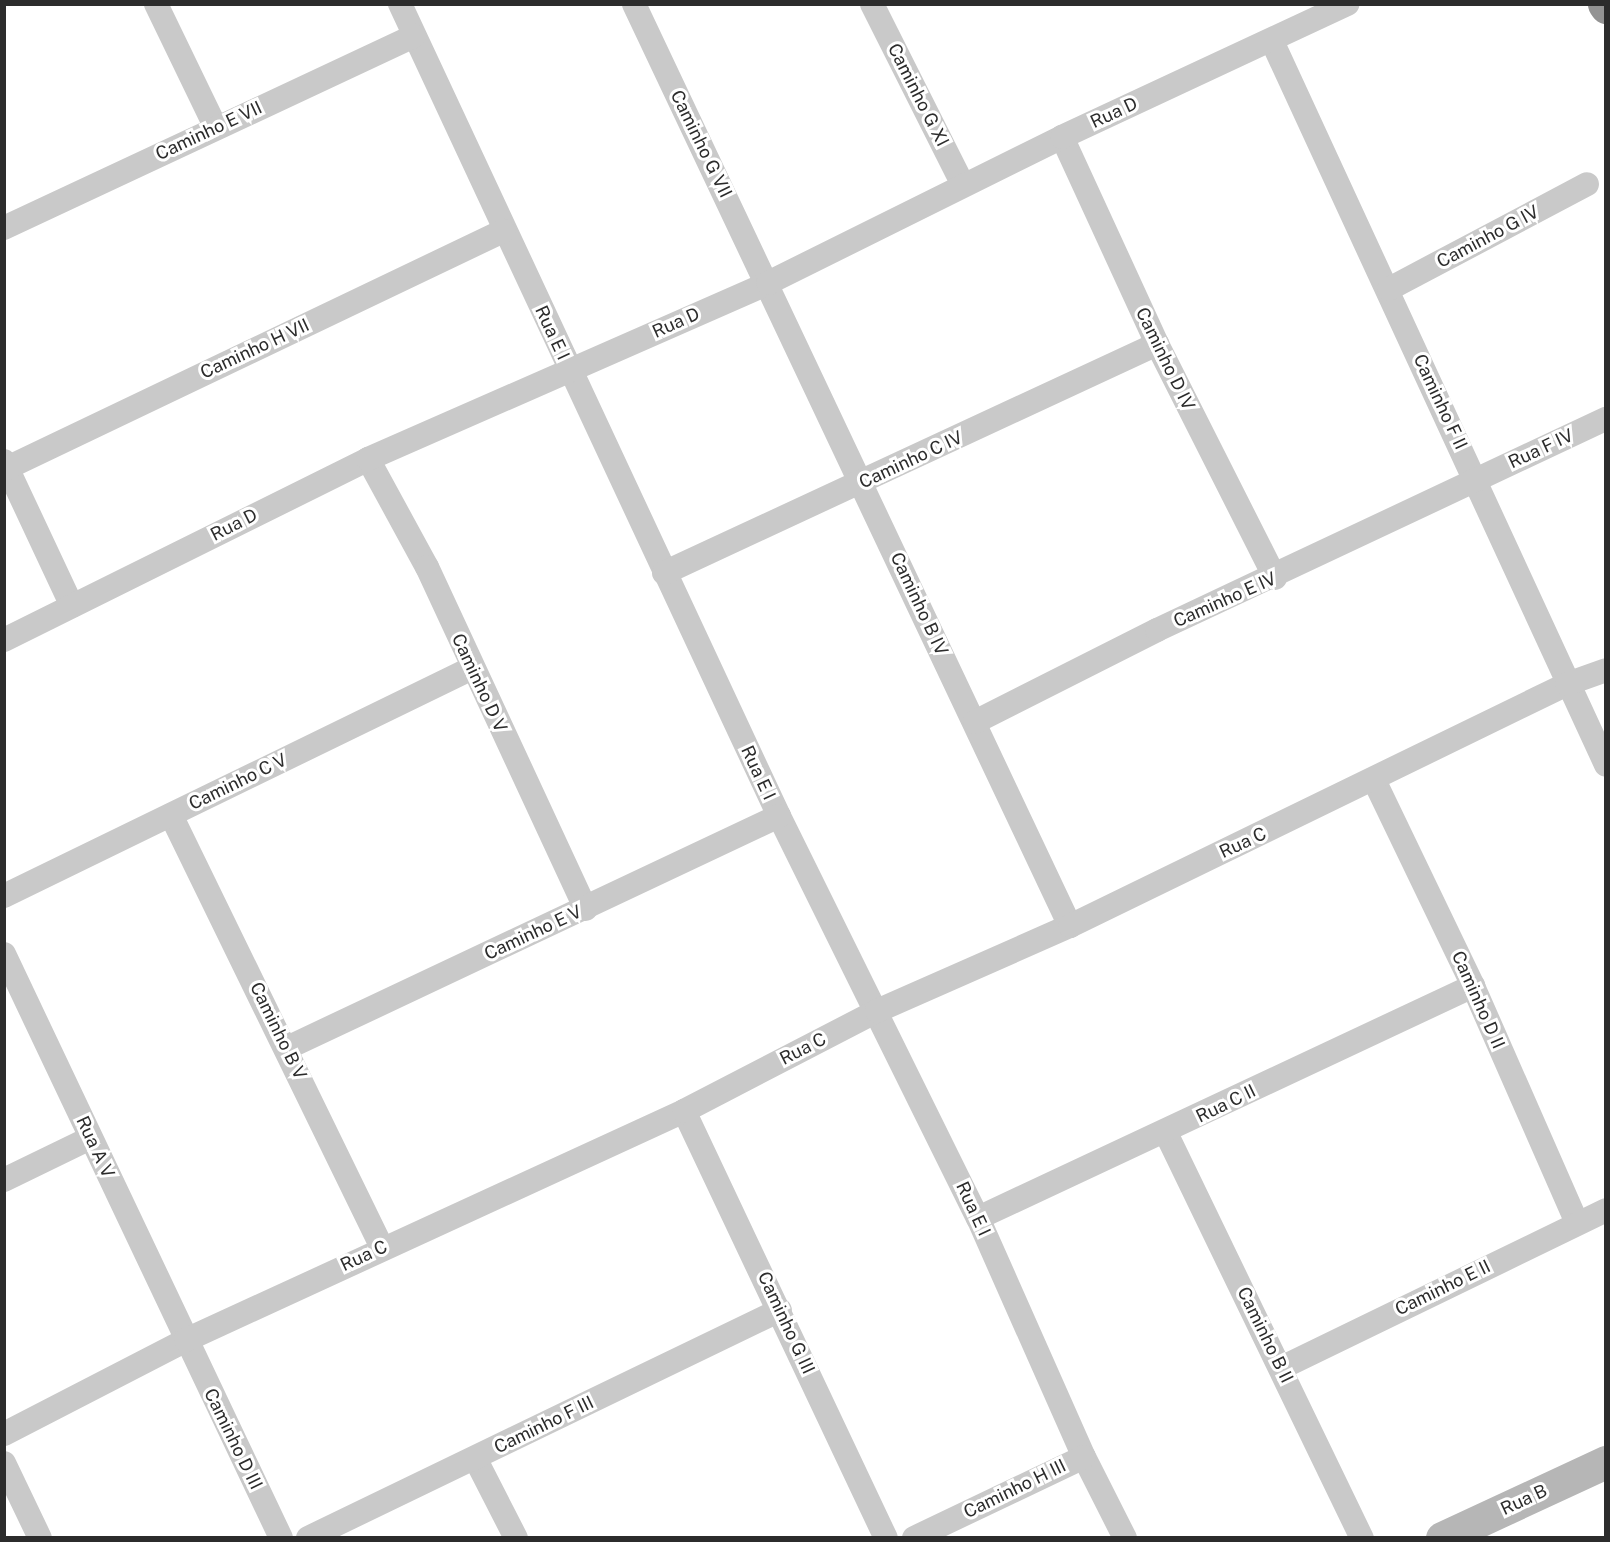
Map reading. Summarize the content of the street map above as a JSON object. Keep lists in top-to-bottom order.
{
  "streets": {
    "street": [
      "Caminho G XI",
      "Rua D",
      "Caminho E VII",
      "Caminho G VII",
      "Caminho G IV",
      "Rua E I",
      "Caminho H VII",
      "Caminho D IV",
      "Caminho F II",
      "Rua F IV",
      "Caminho C IV",
      "Caminho E IV",
      "Caminho B IV",
      "Caminho D V",
      "Caminho C V",
      "Rua C",
      "Caminho E V",
      "Caminho D II",
      "Caminho B V",
      "Rua C II",
      "Rua A V",
      "Caminho E II",
      "Caminho G III",
      "Caminho B II",
      "Caminho F III",
      "Caminho D III",
      "Caminho H III",
      "Rua B"
    ]
  },
  "crossings": [
    ["Caminho G XI", "Rua D"],
    ["Rua D", "Caminho G VII"],
    ["Rua D", "Rua E I"],
    ["Rua D", "Caminho D IV"],
    ["Rua D", "Caminho F II"],
    ["Rua D", "Caminho B IV"],
    ["Rua D", "Caminho D V"],
    ["Caminho E VII", "Rua E I"],
    ["Caminho G VII", "Caminho B IV"],
    ["Caminho G IV", "Caminho F II"],
    ["Rua E I", "Caminho H VII"],
    ["Rua E I", "Caminho C IV"],
    ["Rua E I", "Rua C"],
    ["Rua E I", "Caminho E V"],
    ["Rua E I", "Rua C II"],
    ["Rua E I", "Caminho H III"],
    ["Caminho D IV", "Caminho C IV"],
    ["Caminho D IV", "Caminho E IV"],
    ["Caminho F II", "Rua F IV"],
    ["Caminho F II", "Caminho E IV"],
    ["Caminho F II", "Rua C"],
    ["Rua F IV", "Caminho E IV"],
    ["Caminho C IV", "Caminho B IV"],
    ["Caminho E IV", "Caminho B IV"],
    ["Caminho B IV", "Rua C"],
    ["Caminho D V", "Caminho C V"],
    ["Caminho D V", "Caminho E V"],
    ["Caminho C V", "Caminho B V"],
    ["Rua C", "Caminho D II"],
    ["Rua C", "Caminho B V"],
    ["Rua C", "Rua A V"],
    ["Rua C", "Caminho G III"],
    ["Rua C", "Caminho D III"],
    ["Caminho E V", "Caminho B V"],
    ["Caminho D II", "Rua C II"],
    ["Caminho D II", "Caminho E II"],
    ["Rua C II", "Caminho B II"],
    ["Rua A V", "Caminho D III"],
    ["Caminho E II", "Caminho B II"],
    ["Caminho G III", "Caminho F III"]
  ]
}
